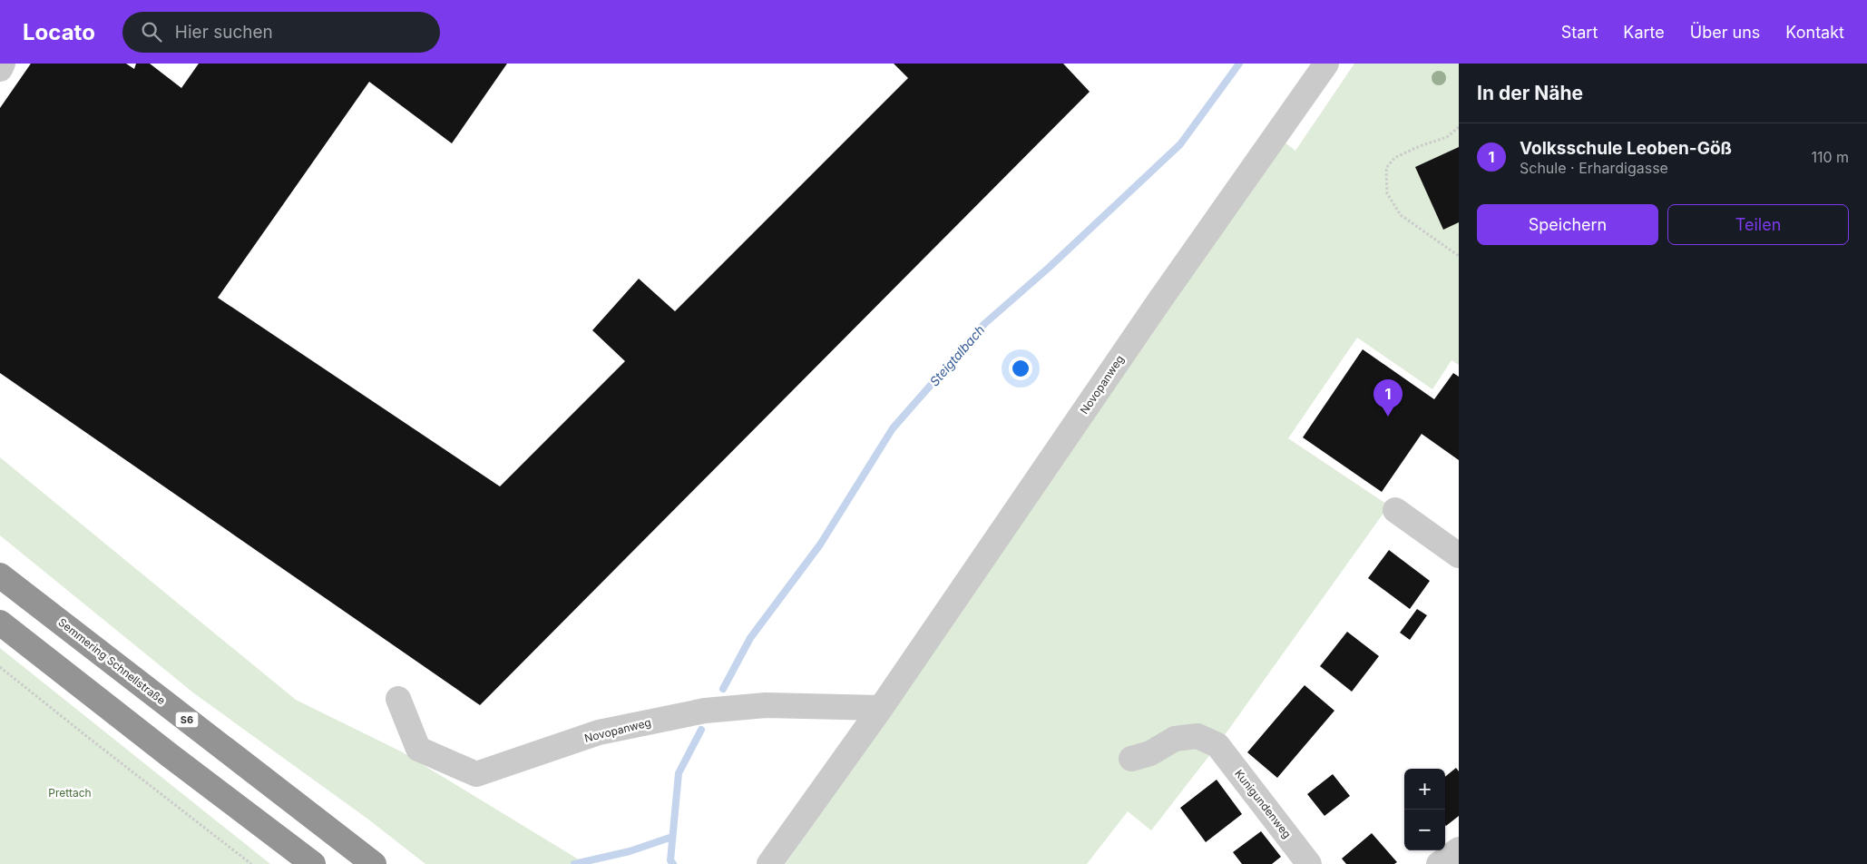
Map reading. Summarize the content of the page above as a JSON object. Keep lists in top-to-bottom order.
{
  "streets": {
    "highway": ["Semmering Schnellstraße", "S6"],
    "street": ["Novopanweg", "Kunigundenweg"]
  },
  "water": ["Steigtalbach"],
  "parks": ["Prettach"],
  "page": {
    "header": "Locato",
    "search": "Hier suchen",
    "nav": [
      "Start",
      "Karte",
      "Über uns",
      "Kontakt"
    ],
    "heading": "In der Nähe",
    "list": [
      {
        "mark": "1",
        "name": "Volksschule Leoben-Göß",
        "note": "Schule · Erhardigasse",
        "value": "110 m"
      }
    ],
    "buttons": ["Speichern", "Teilen"],
    "pins": "1",
    "map_buttons": ["+", "−"]
  }
}
